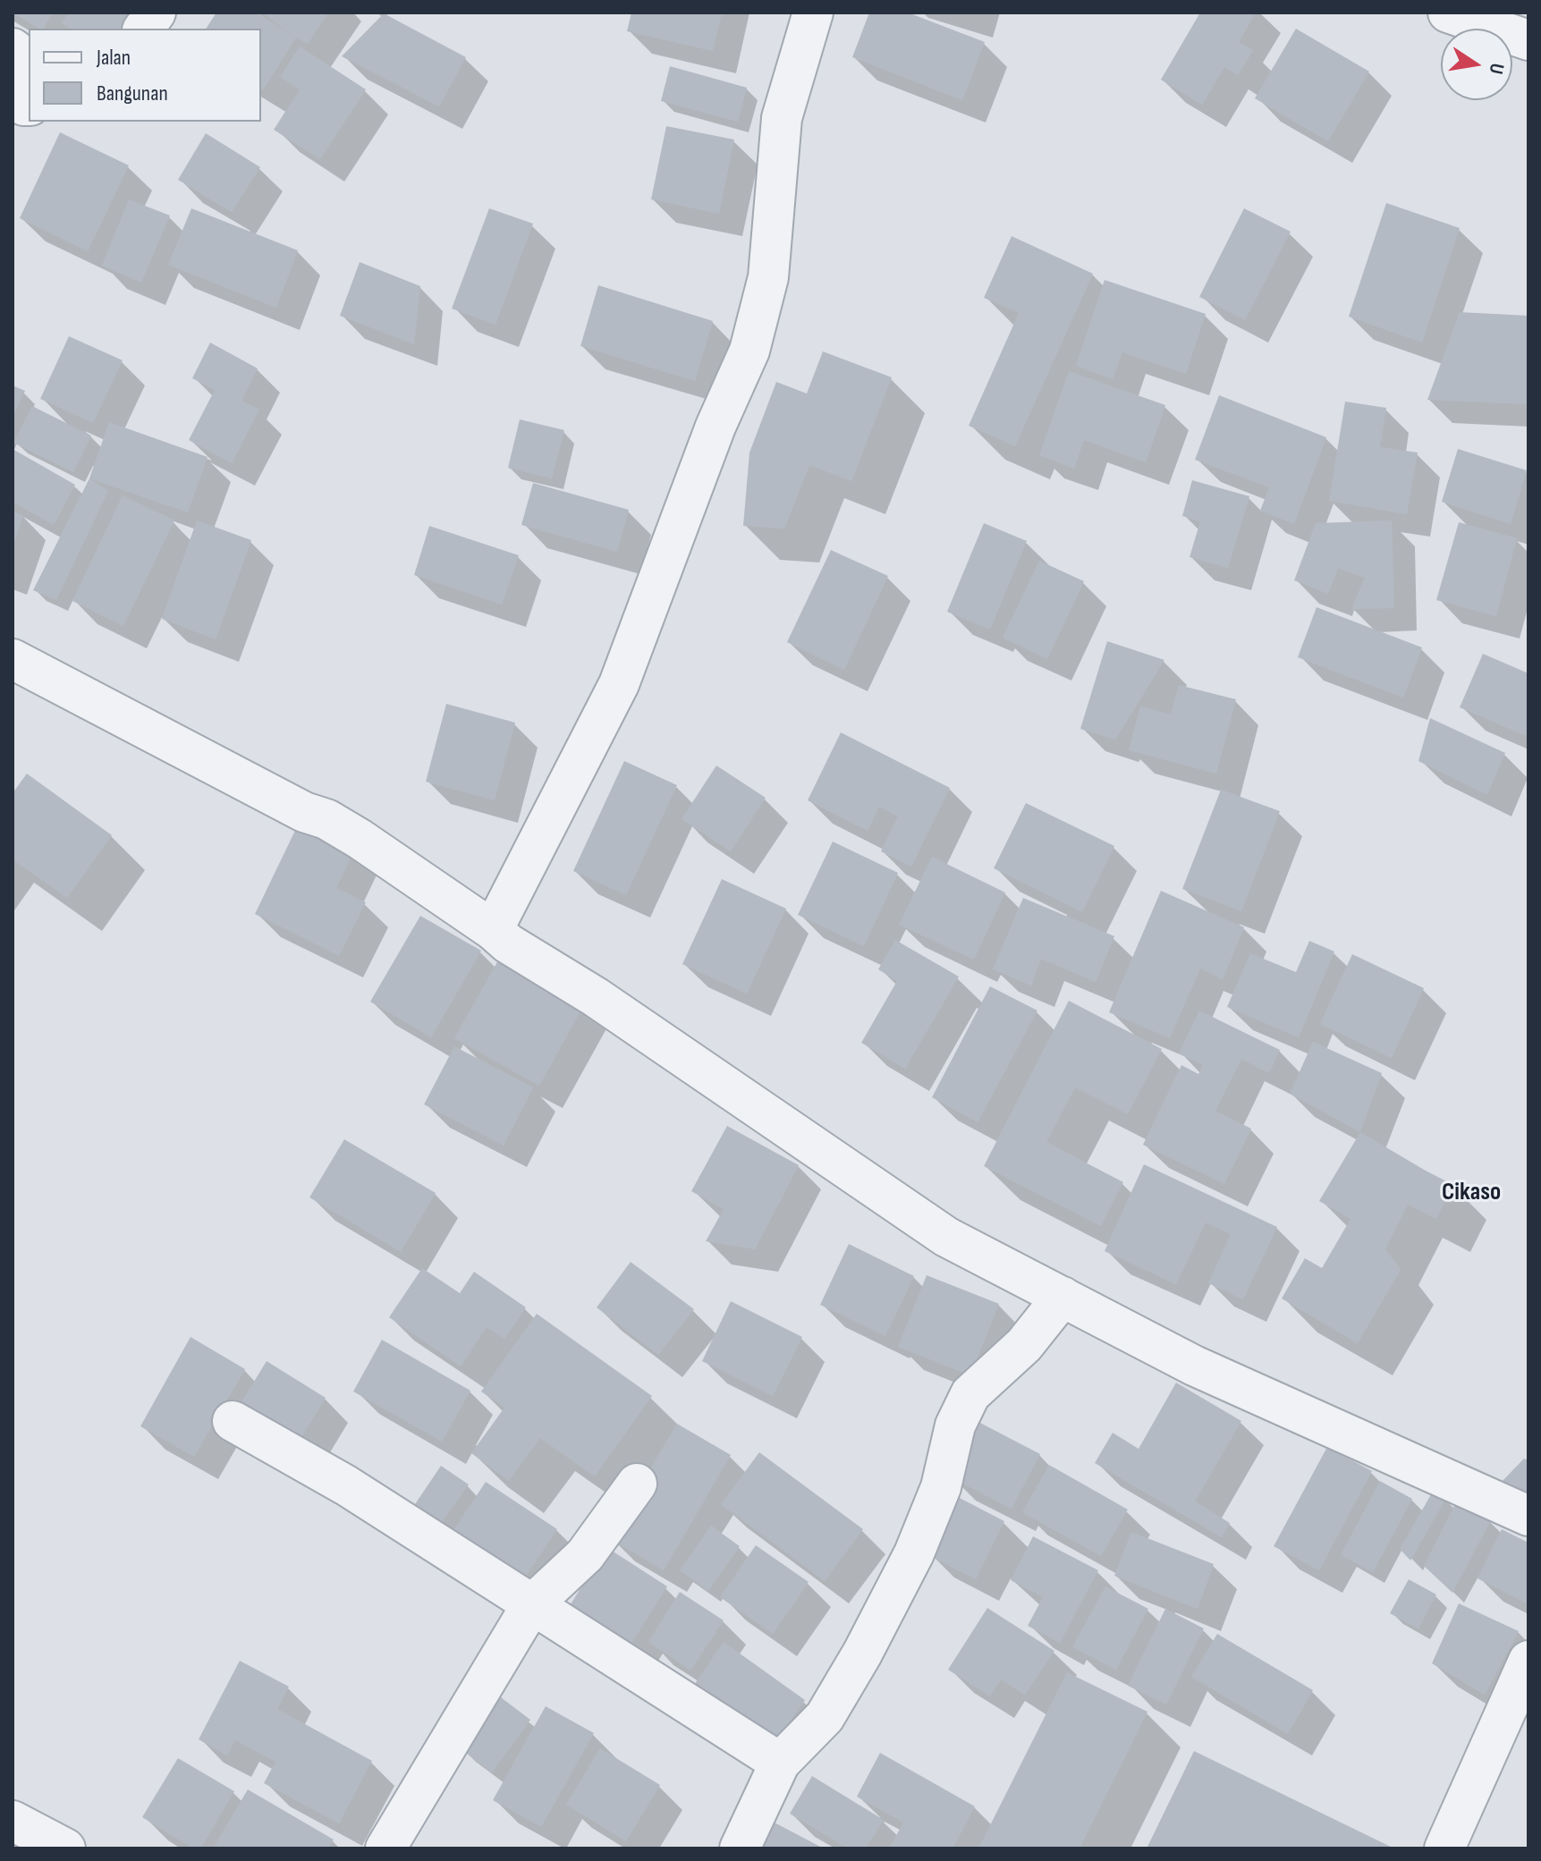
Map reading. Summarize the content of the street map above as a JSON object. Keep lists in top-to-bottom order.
{
  "districts": ["Cikaso"],
  "legend": ["Jalan", "Bangunan"],
  "north": "right"
}
